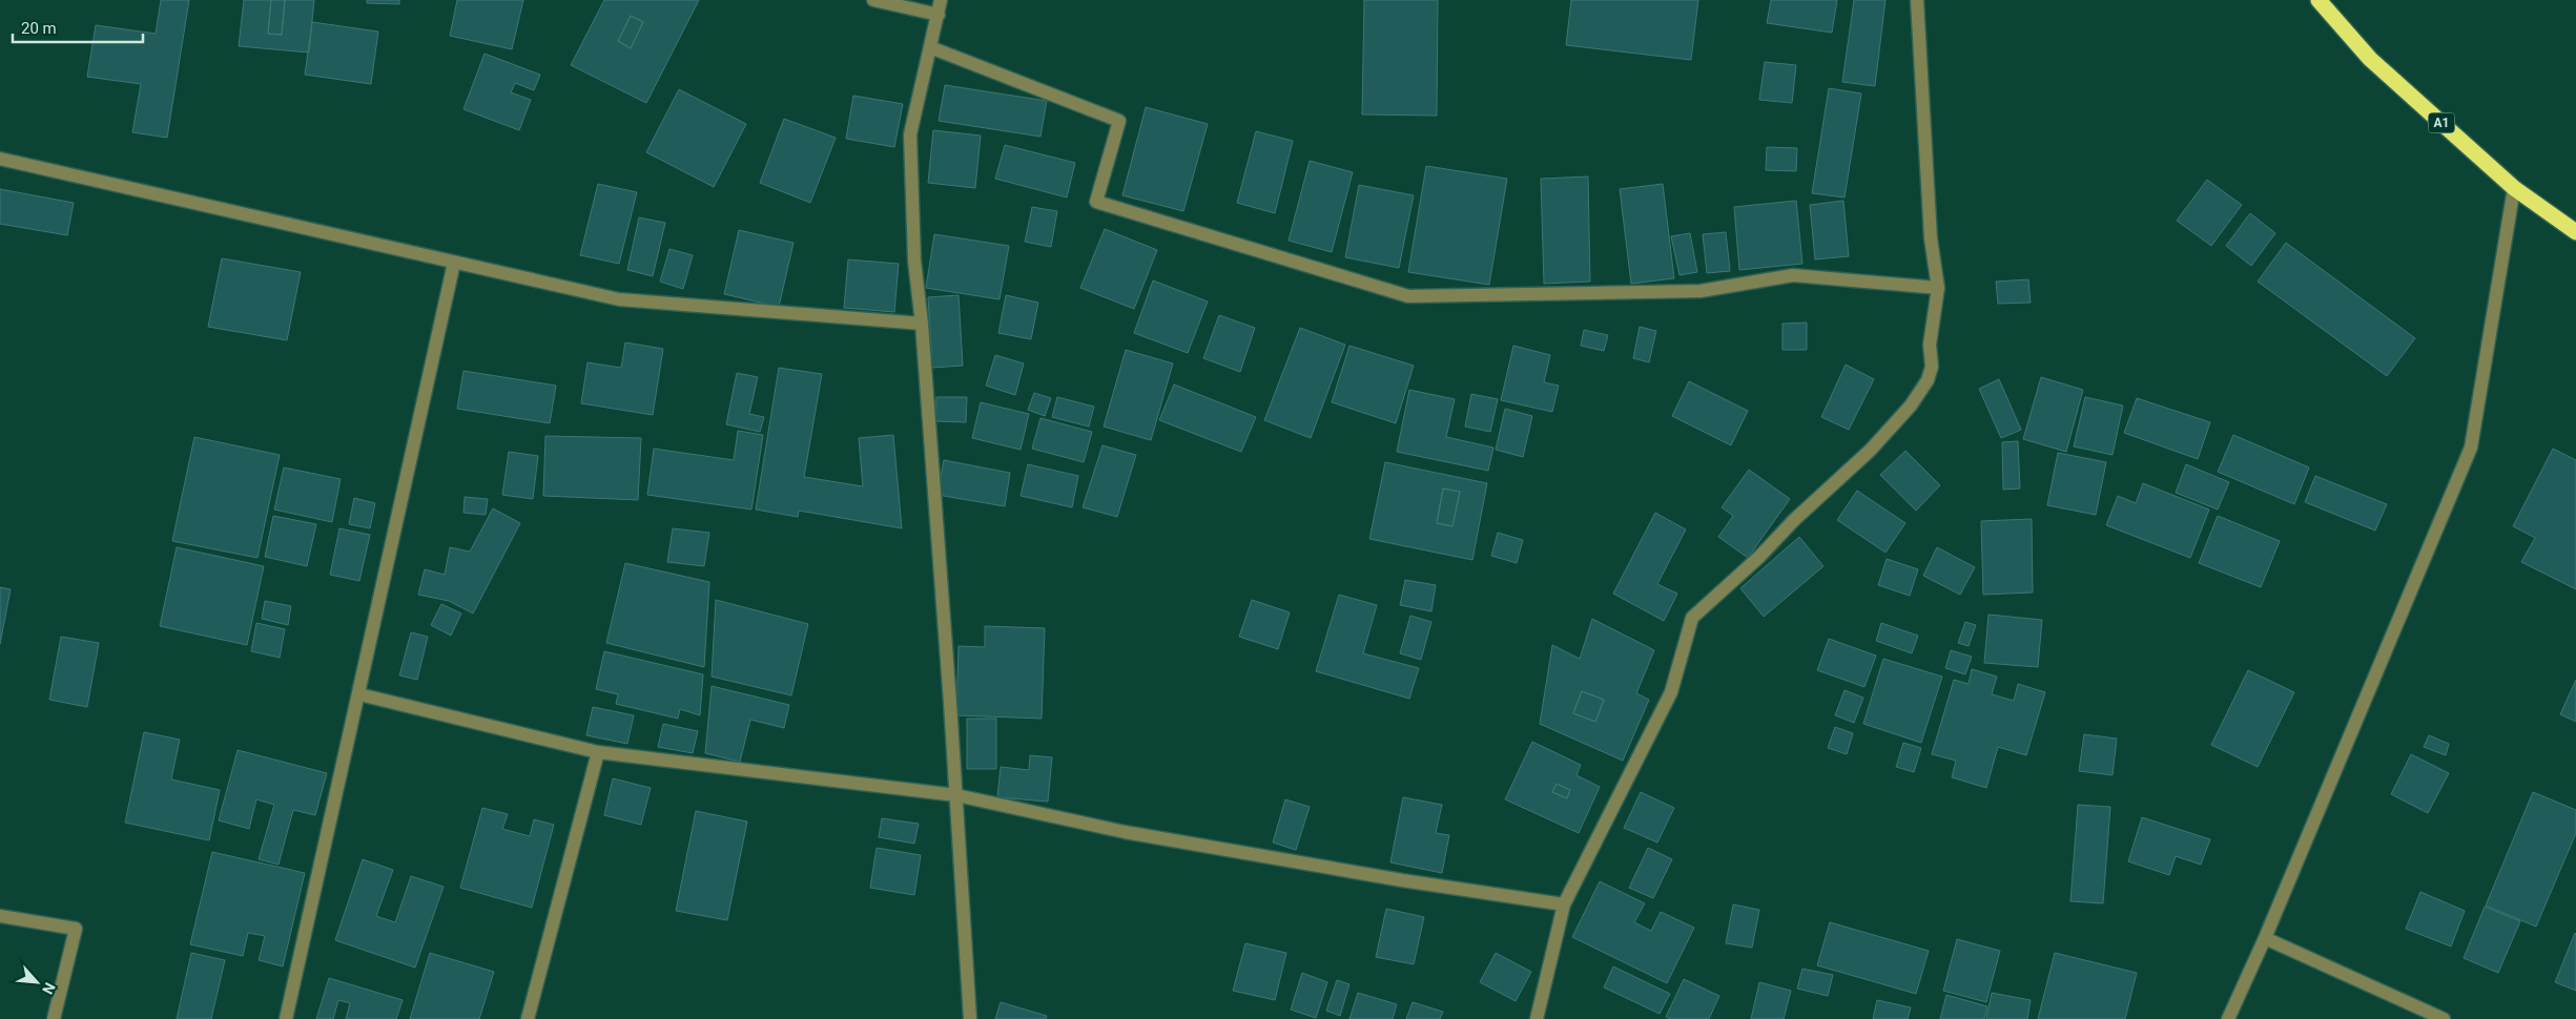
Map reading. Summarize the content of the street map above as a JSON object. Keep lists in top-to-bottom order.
{
  "streets": {
    "highway": ["A1"]
  },
  "scale_bar": "20 m",
  "north": "bottom right"
}
